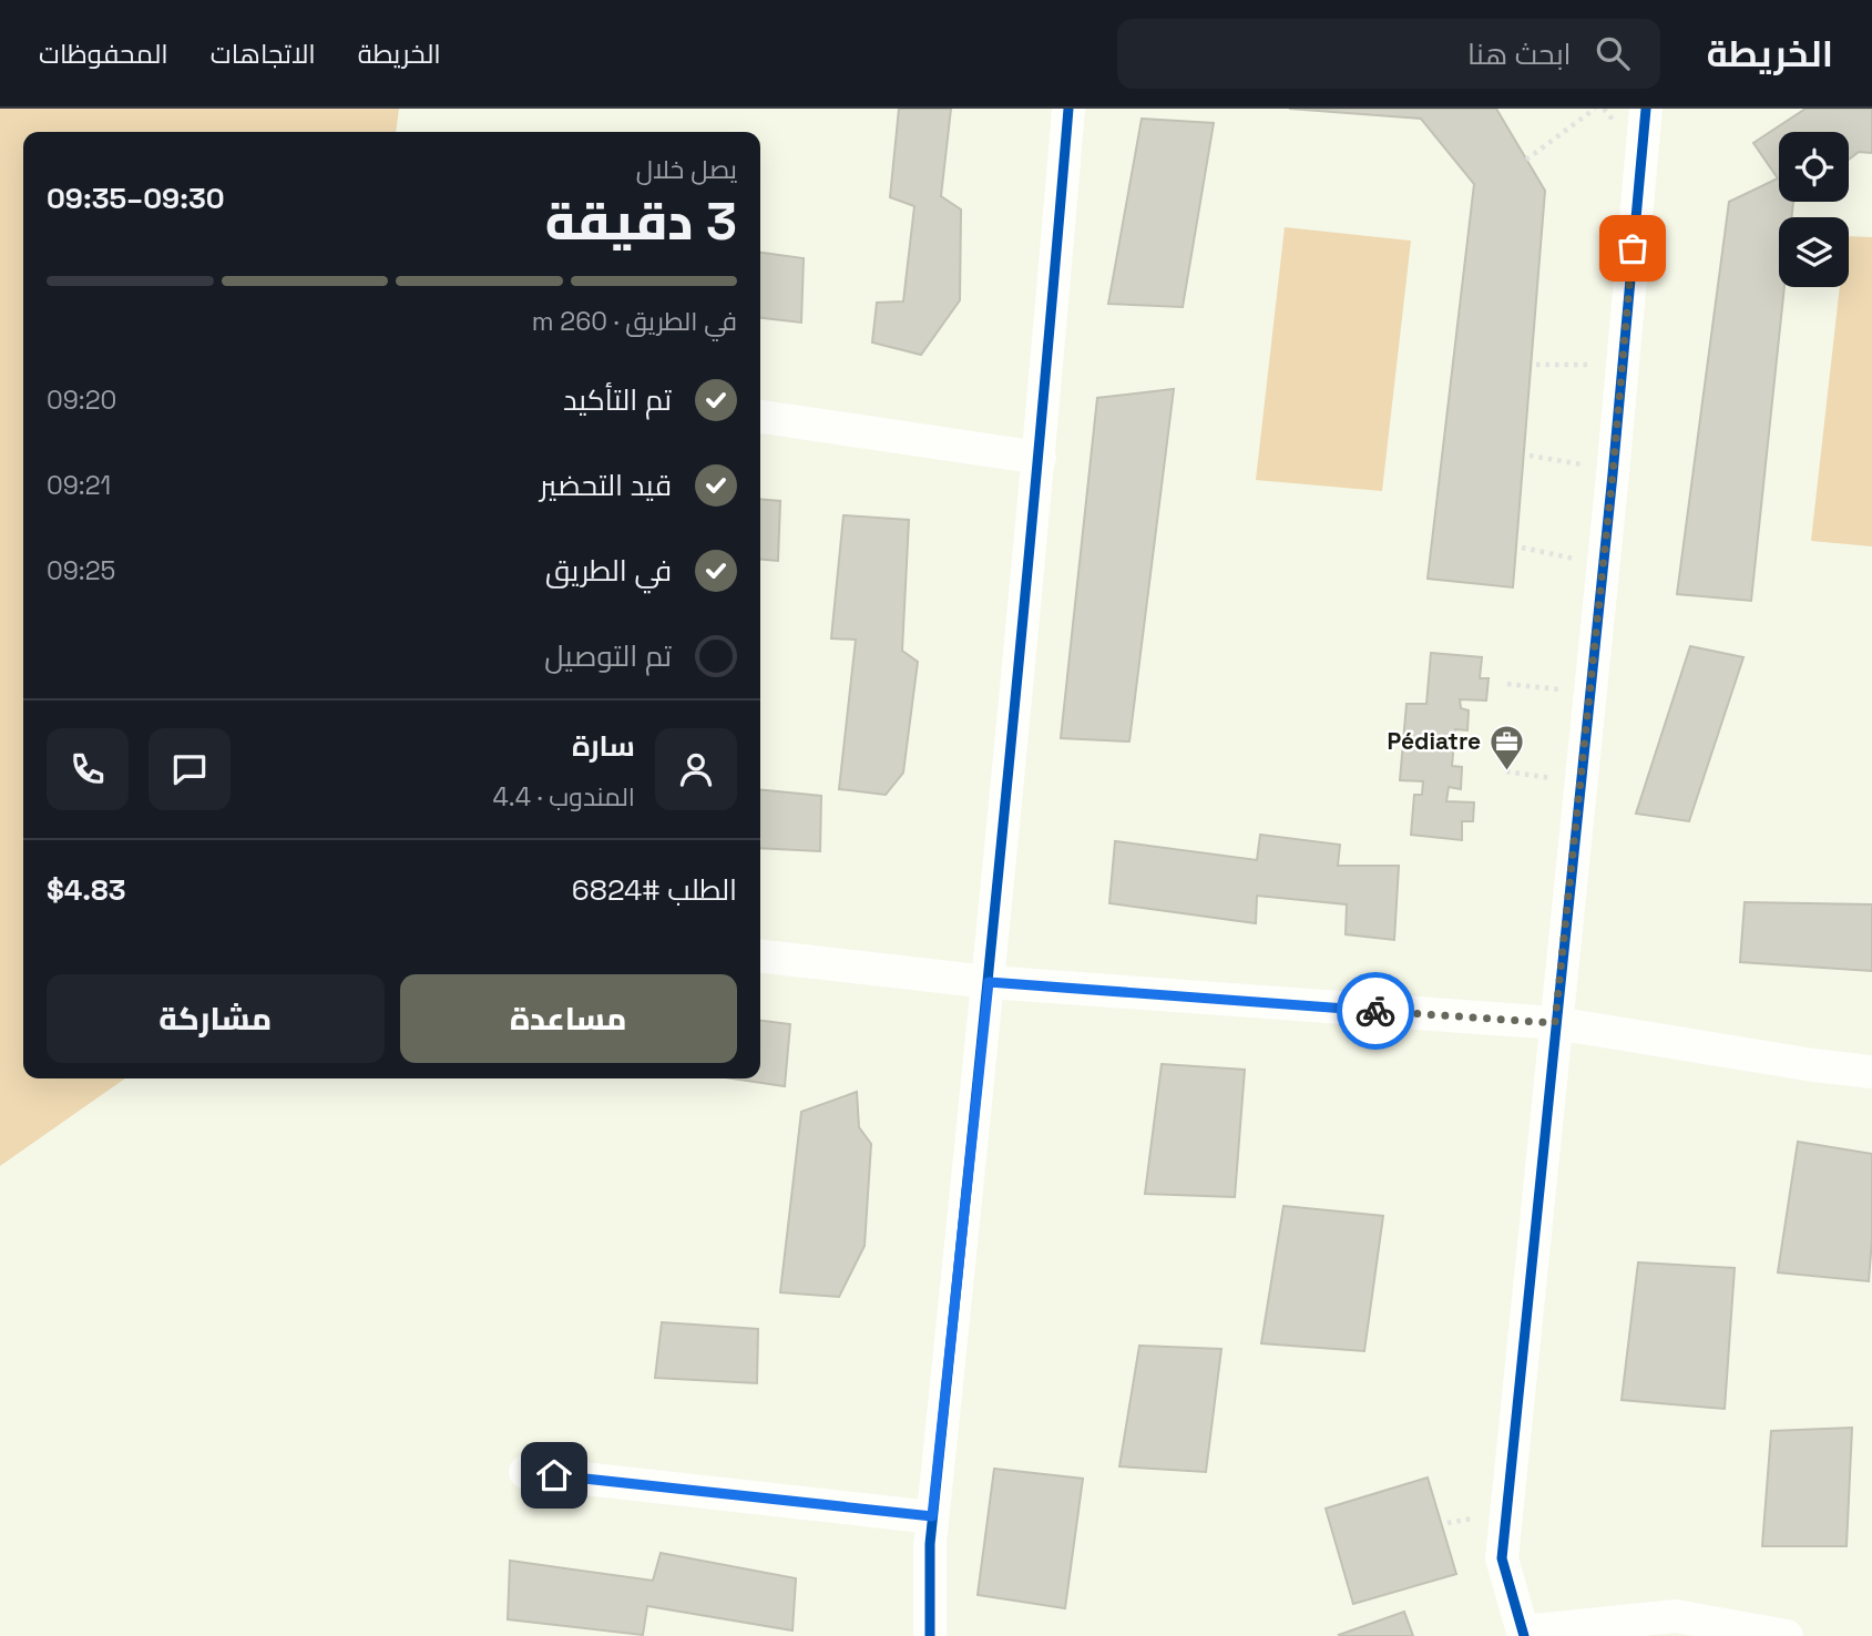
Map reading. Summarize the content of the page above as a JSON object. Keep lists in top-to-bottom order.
{
  "places": {
    "office": ["Pédiatre"]
  },
  "page": {
    "header": "الخريطة",
    "search": "ابحث هنا",
    "nav": ["الخريطة", "الاتجاهات", "المحفوظات"],
    "heading": ["3 دقيقة", "يصل خلال", "09:30–09:35"],
    "panel": [
      "سارة",
      "المندوب · 4.4",
      "الطلب #6824",
      "$4.83"
    ],
    "bar": "في الطريق · 260 m",
    "list": [
      ["تم التأكيد", "09:20"],
      ["قيد التحضير", "09:21"],
      ["في الطريق", "09:25"],
      "تم التوصيل"
    ],
    "buttons": ["مساعدة", "مشاركة"]
  }
}
